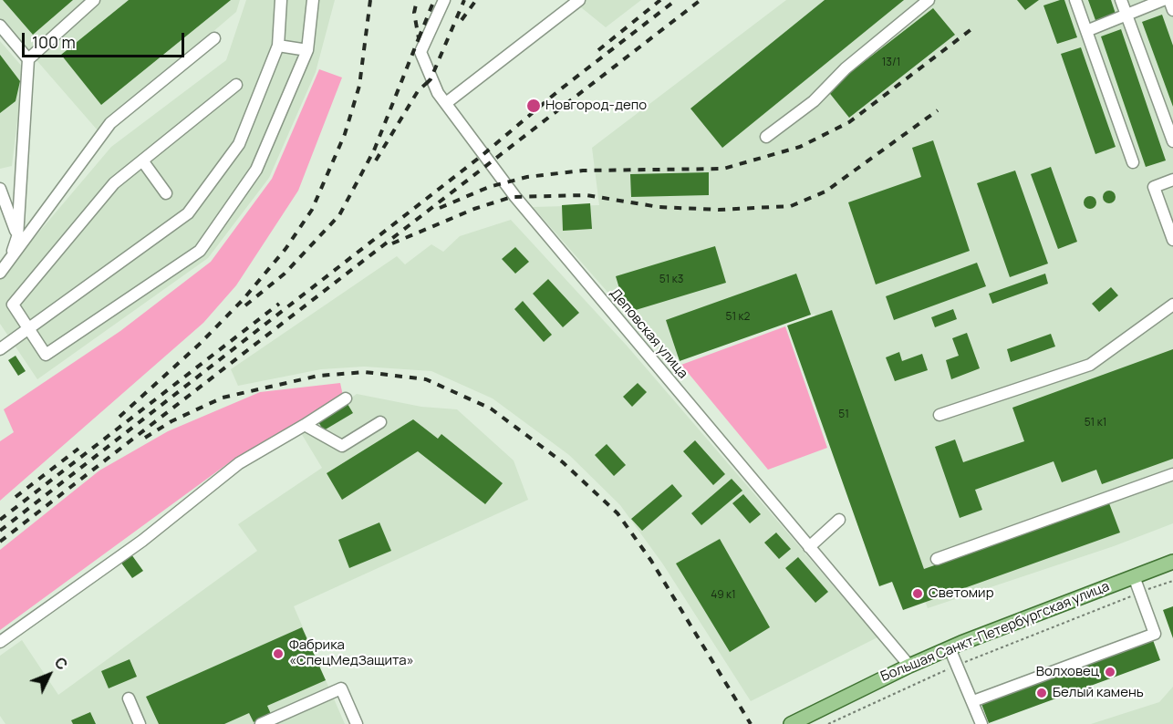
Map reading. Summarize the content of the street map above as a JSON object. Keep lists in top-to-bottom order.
{
  "streets": {
    "main road": ["Большая Санкт-Петербургская улица"],
    "street": ["Деповская улица"]
  },
  "crossings": [
    ["Деповская улица", "Большая Санкт-Петербургская улица"]
  ],
  "places": [
    "Новгород-депо",
    "Светомир",
    "Фабрика «СпецМедЗащита»",
    "Волховец",
    "Белый камень"
  ],
  "house_numbers": [
    "13/1",
    "51 к3",
    "51 к2",
    "51",
    "51 к1",
    "49 к1"
  ],
  "scale_bar": "100 m",
  "north": "top right"
}
